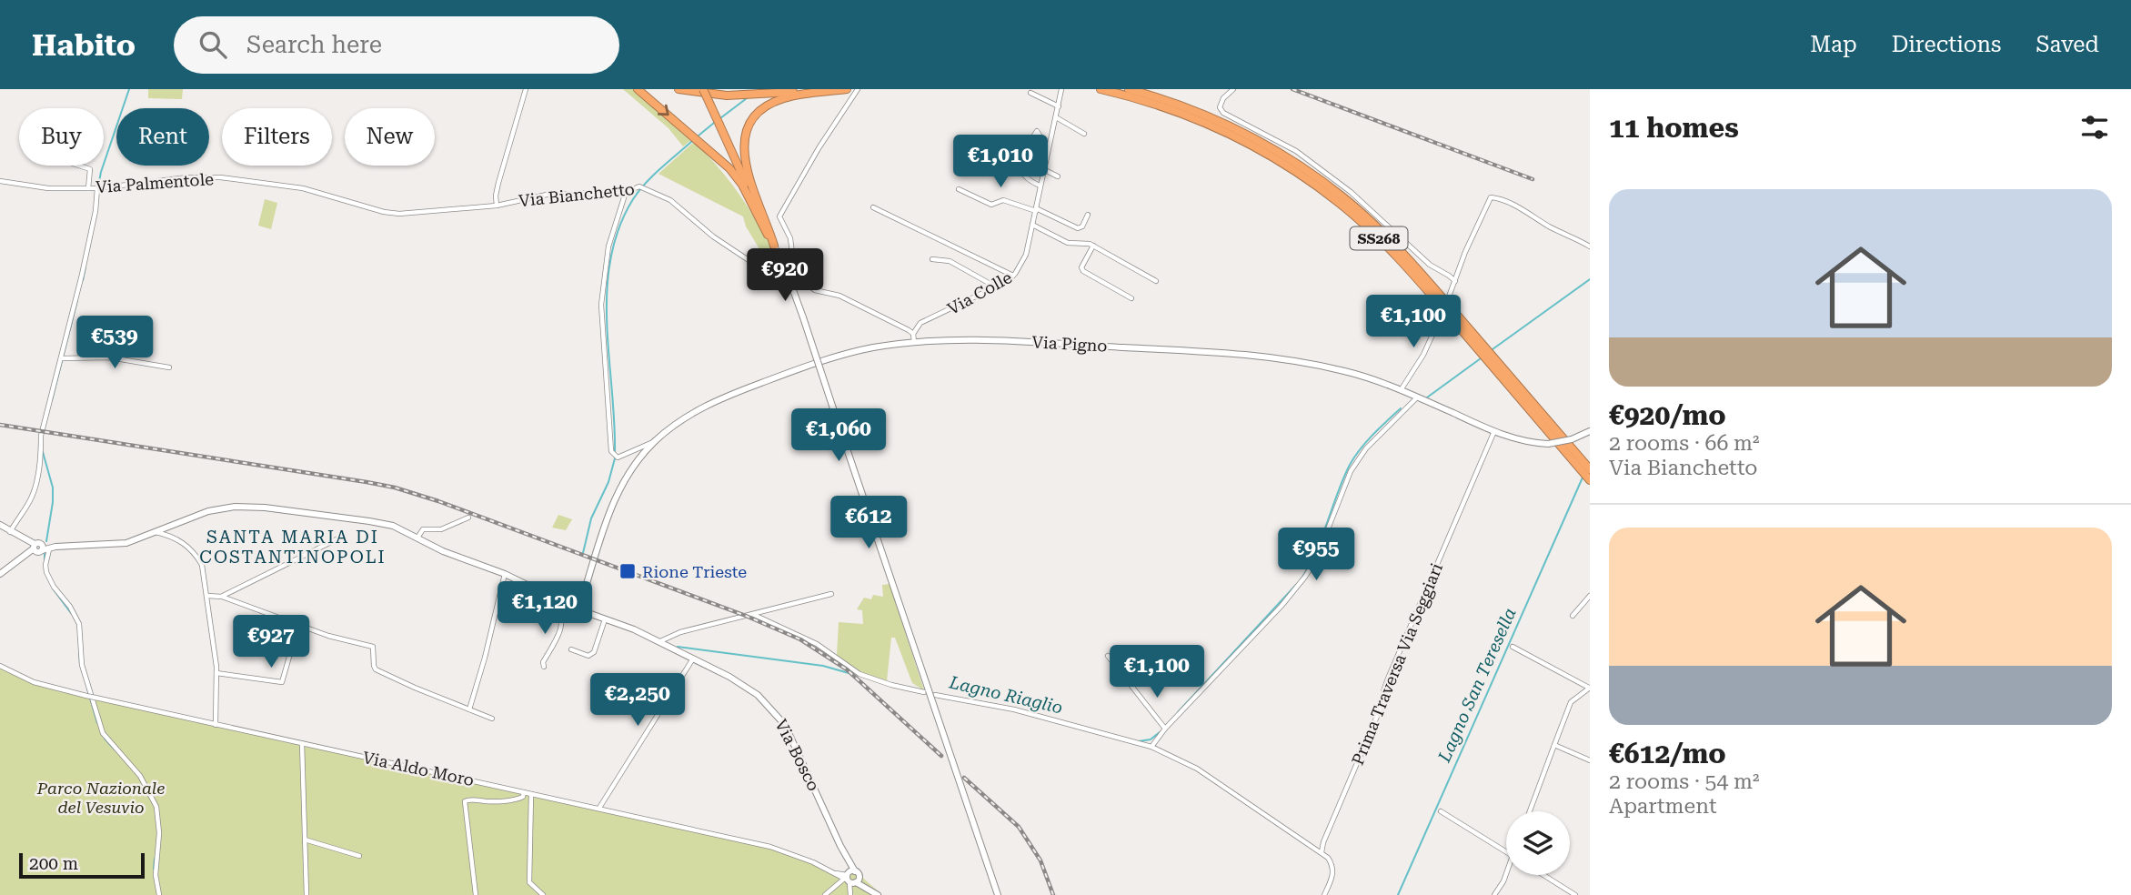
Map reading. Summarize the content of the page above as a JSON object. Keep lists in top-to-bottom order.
{
  "streets": {
    "highway": ["SS268"],
    "main road": ["Via Pigno", "Via Bosco"],
    "street": [
      "Via Palmentole",
      "Via Bianchetto",
      "Via Colle",
      "Prima Traversa Via Seggiari",
      "Via Aldo Moro"
    ]
  },
  "crossings": [
    ["Via Palmentole", "Via Bianchetto"],
    ["Via Bianchetto", "Via Colle"],
    ["Via Pigno", "Prima Traversa Via Seggiari"],
    ["Via Pigno", "Via Bosco"],
    ["Via Bosco", "Via Aldo Moro"]
  ],
  "districts": ["SANTA MARIA DI COSTANTINOPOLI"],
  "water": ["Lagno San Teresella", "Lagno Riaglio"],
  "parks": ["Parco Nazionale del Vesuvio"],
  "places": {
    "transit": ["Rione Trieste"]
  },
  "scale_bar": "200 m",
  "page": {
    "header": "Habito",
    "search": "Search here",
    "nav": ["Map", "Directions", "Saved"],
    "heading": "11 homes",
    "chip": [
      "Buy",
      "Rent",
      "Filters",
      "New"
    ],
    "price": [
      "€1,010",
      "€920",
      "€1,100",
      "€539",
      "€1,060",
      "€612",
      "€955",
      "€1,120",
      "€927",
      "€1,100",
      "€2,250"
    ],
    "list": [
      {
        "name": "€920/mo",
        "note": "2 rooms · 66 m² · Via Bianchetto"
      },
      {
        "name": "€612/mo",
        "note": "2 rooms · 54 m² · Apartment"
      }
    ],
    "scale": "200 m"
  }
}
